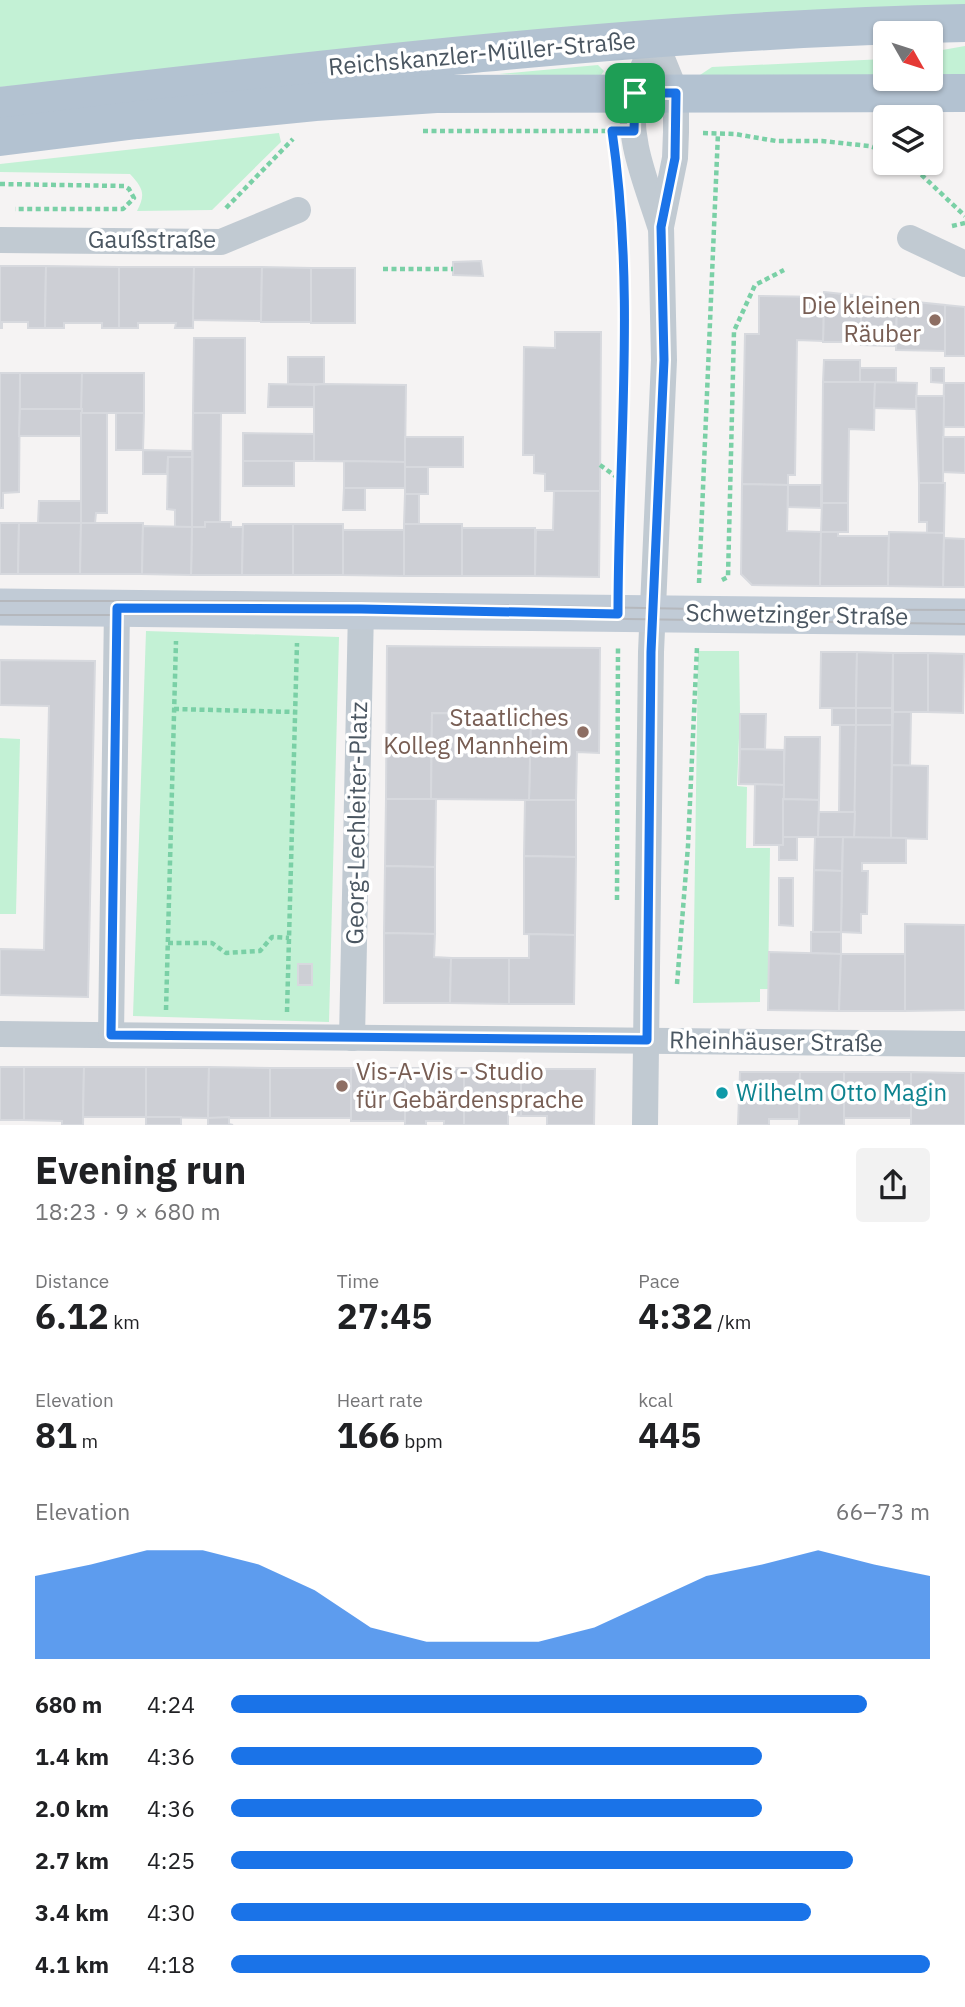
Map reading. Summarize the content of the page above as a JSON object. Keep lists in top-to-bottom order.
{
  "streets": {
    "main road": ["Reichskanzler-Müller-Straße"],
    "street": [
      "Gaußstraße",
      "Schwetzinger Straße",
      "Georg-Lechleiter-Platz",
      "Rheinhäuser Straße"
    ]
  },
  "crossings": [
    ["Schwetzinger Straße", "Georg-Lechleiter-Platz"],
    ["Georg-Lechleiter-Platz", "Rheinhäuser Straße"]
  ],
  "places": [
    "Die kleinen Räuber",
    "Staatliches Kolleg Mannheim",
    "Vis-A-Vis - Studio für Gebärdensprache",
    "Wilhelm Otto Magin"
  ],
  "north": "bottom right",
  "page": {
    "heading": ["Evening run", "18:23 · 9 × 680 m"],
    "stats": [
      ["Distance", "6.12 km"],
      ["Time", "27:45"],
      ["Pace", "4:32 /km"],
      ["Elevation", "81 m"],
      ["Heart rate", "166 bpm"],
      ["kcal", "445"]
    ],
    "chart": ["Elevation", "66–73 m"],
    "list": [
      {
        "name": "680 m",
        "note": "4:24"
      },
      {
        "name": "1.4 km",
        "note": "4:36"
      },
      {
        "name": "2.0 km",
        "note": "4:36"
      },
      {
        "name": "2.7 km",
        "note": "4:25"
      },
      {
        "name": "3.4 km",
        "note": "4:30"
      },
      {
        "name": "4.1 km",
        "note": "4:18"
      }
    ]
  }
}
